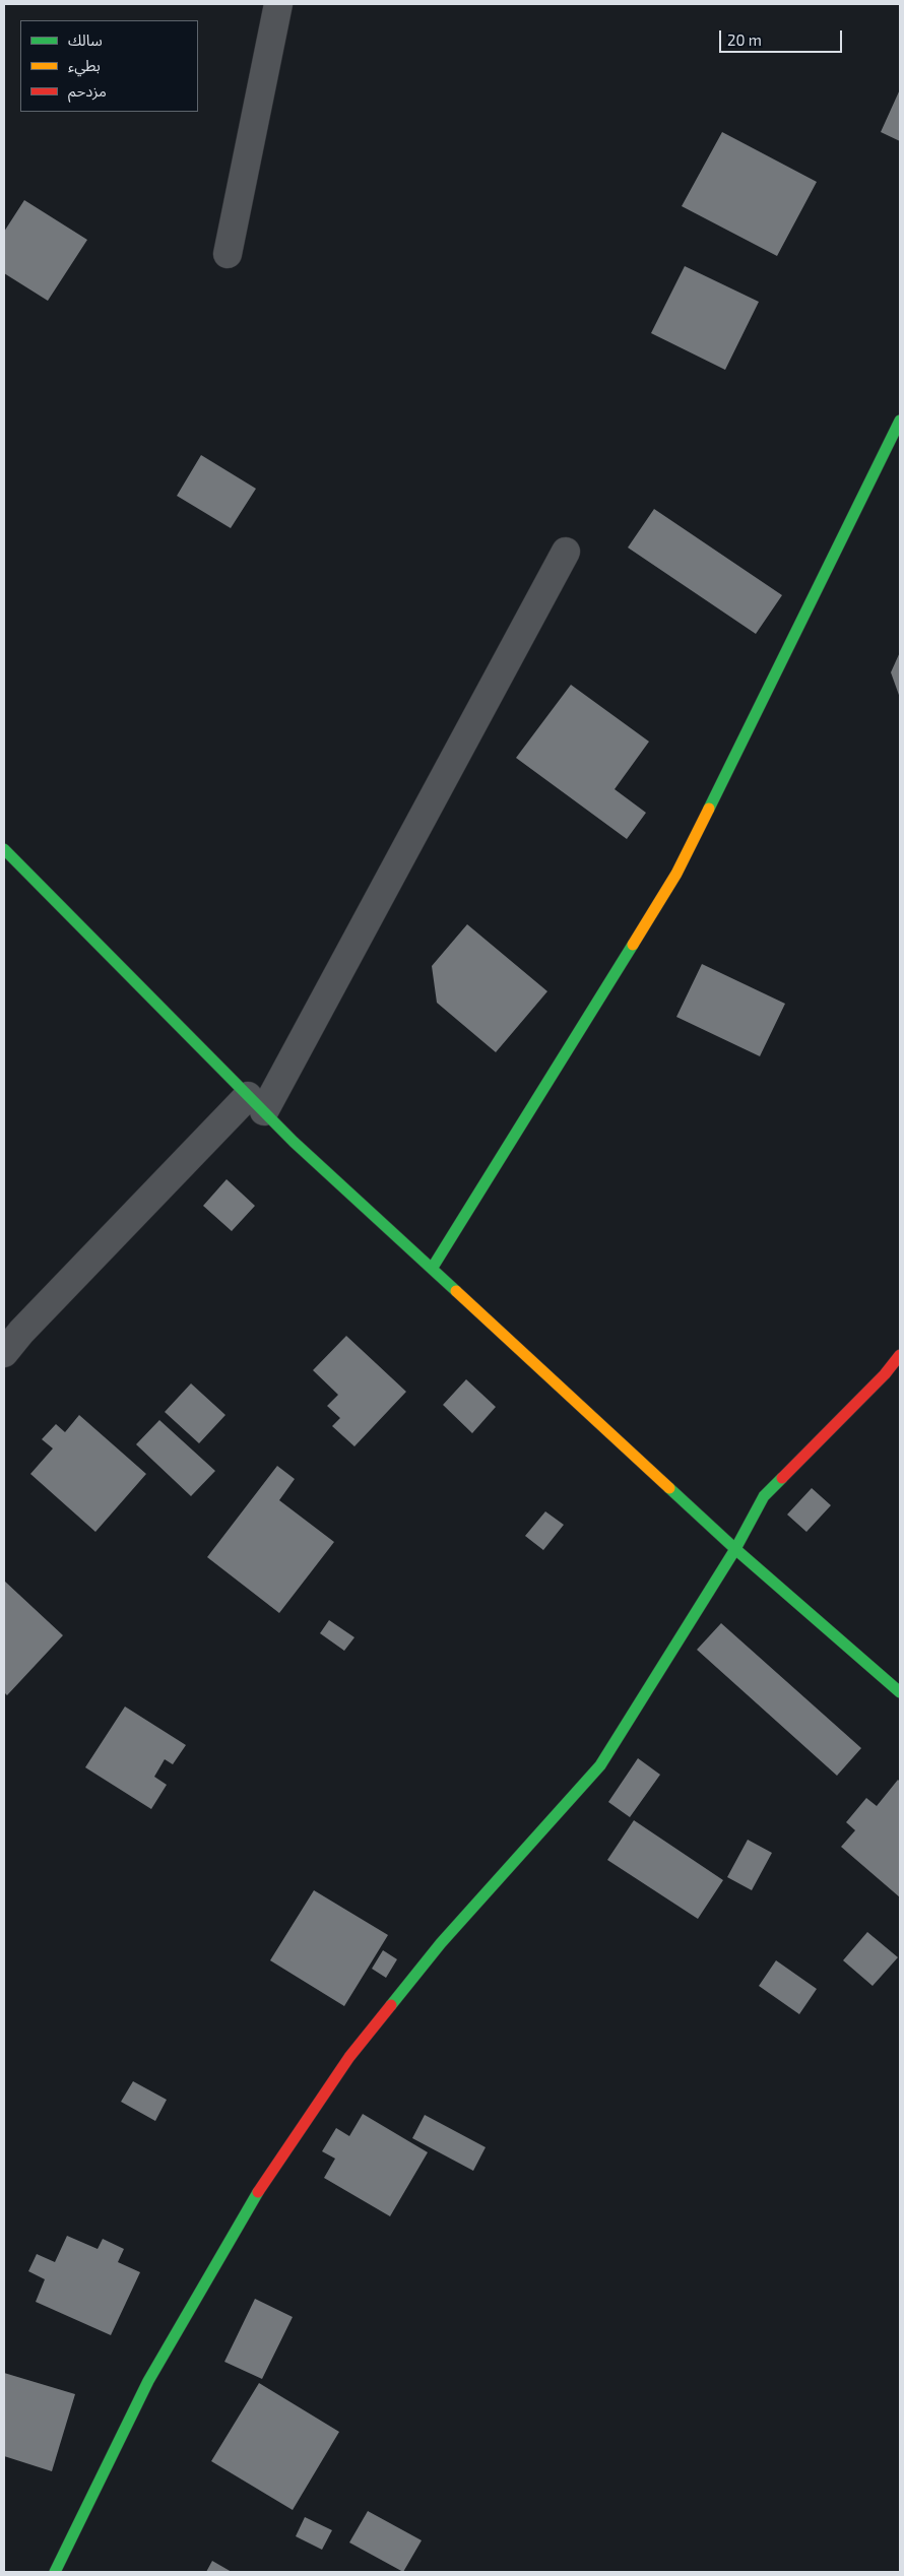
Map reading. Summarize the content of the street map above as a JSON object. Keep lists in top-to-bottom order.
{
  "legend": ["سالك", "بطيء", "مزدحم"],
  "scale_bar": "20 m"
}
